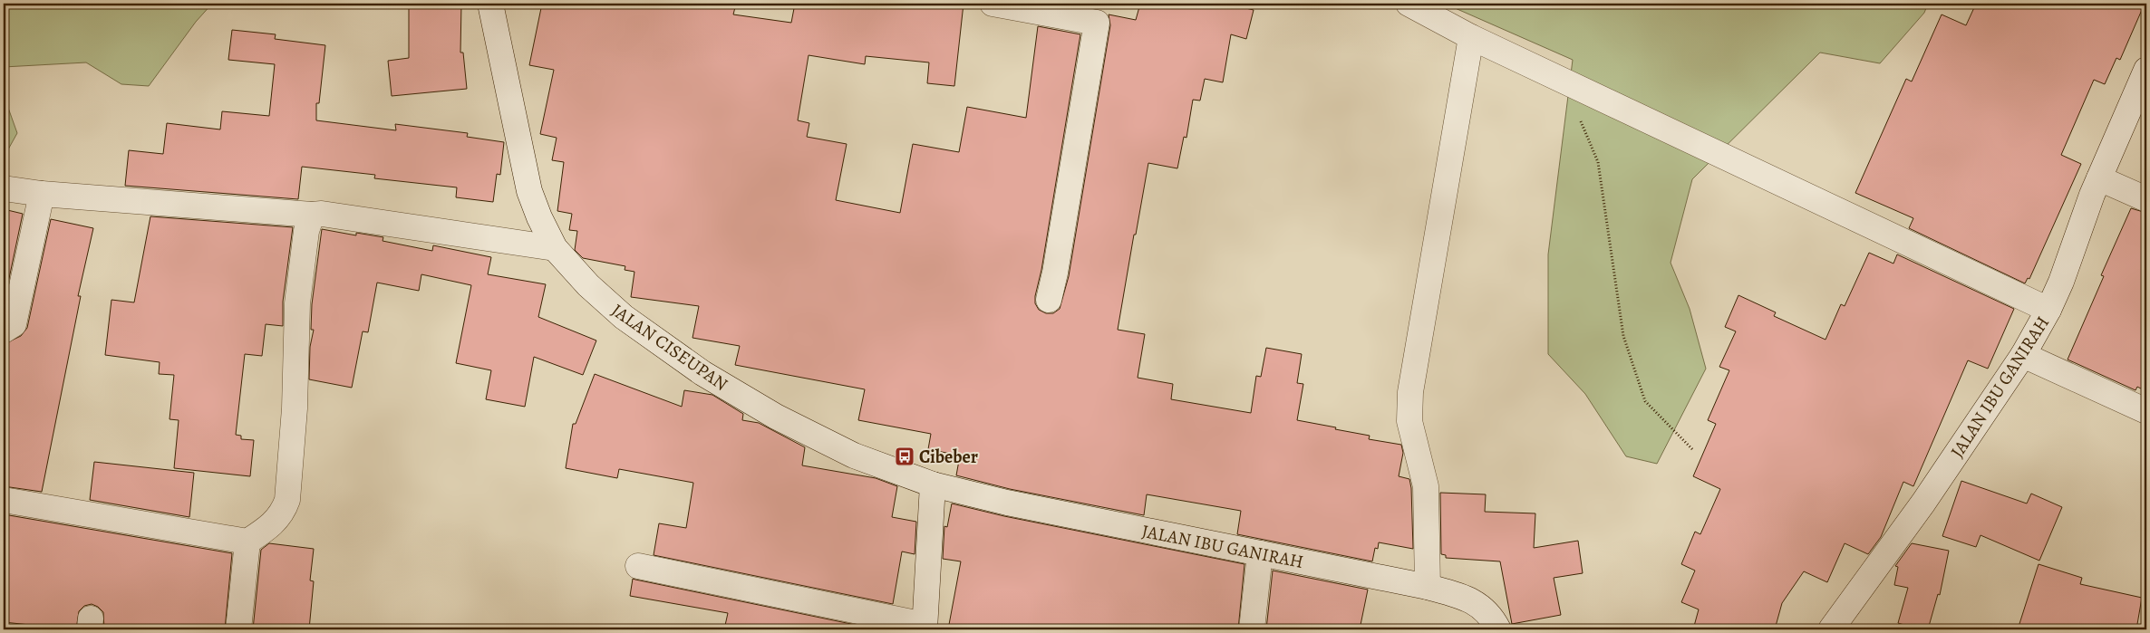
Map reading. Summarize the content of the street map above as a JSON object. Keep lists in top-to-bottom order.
{
  "streets": {
    "street": ["JALAN CISEUPAN", "JALAN IBU GANIRAH"]
  },
  "crossings": [
    ["JALAN CISEUPAN", "JALAN IBU GANIRAH"]
  ],
  "places": {
    "bus stop": ["Cibeber"]
  }
}
